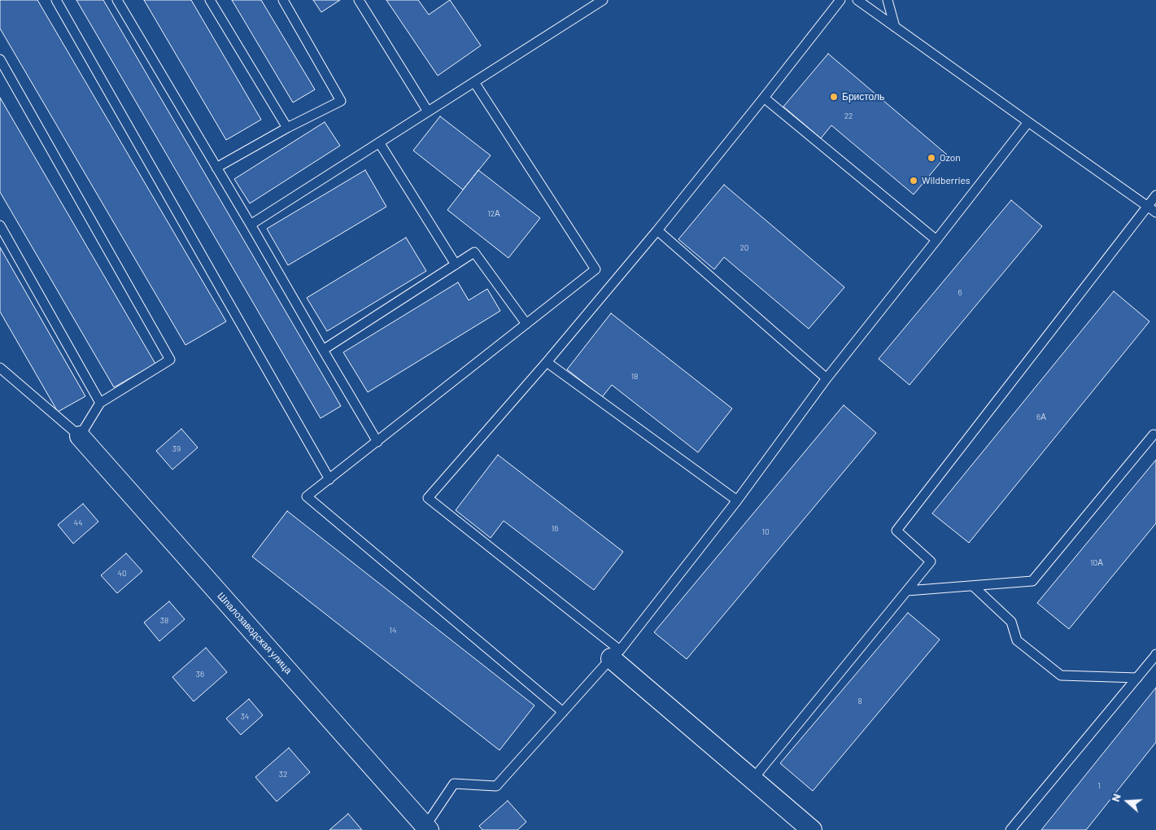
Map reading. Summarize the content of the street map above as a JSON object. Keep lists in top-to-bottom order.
{
  "streets": {
    "street": ["Шпалозаводская улица"]
  },
  "places": ["Бристоль", "Ozon", "Wildberries"],
  "house_numbers": [
    "22",
    "12А",
    "20",
    "6",
    "18",
    "6А",
    "39",
    "44",
    "16",
    "10",
    "10А",
    "40",
    "38",
    "14",
    "36",
    "8",
    "34",
    "32",
    "1"
  ],
  "north": "left"
}
